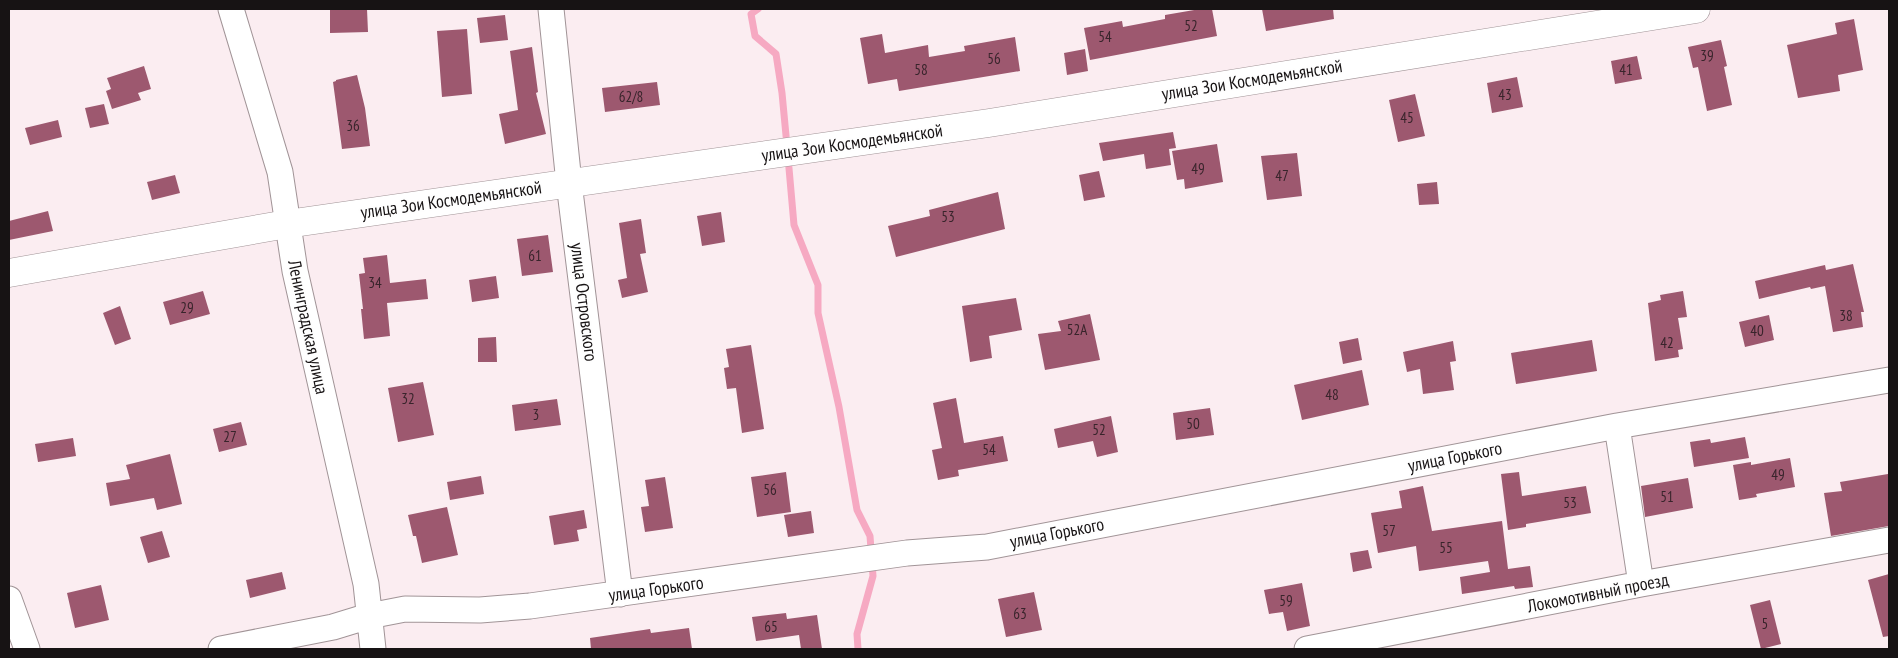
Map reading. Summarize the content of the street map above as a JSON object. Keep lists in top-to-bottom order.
{
  "streets": {
    "street": [
      "улица Зои Космодемьянской",
      "улица Островского",
      "Ленинградская улица",
      "улица Горького",
      "Локомотивный проезд"
    ]
  },
  "crossings": [
    ["улица Зои Космодемьянской", "улица Островского"],
    ["улица Зои Космодемьянской", "Ленинградская улица"],
    ["улица Островского", "улица Горького"],
    ["Ленинградская улица", "улица Горького"]
  ],
  "house_numbers": [
    "52",
    "54",
    "39",
    "56",
    "58",
    "41",
    "43",
    "62/8",
    "45",
    "36",
    "49",
    "47",
    "53",
    "61",
    "34",
    "29",
    "38",
    "52А",
    "40",
    "42",
    "48",
    "32",
    "3",
    "50",
    "52",
    "27",
    "54",
    "49",
    "56",
    "51",
    "53",
    "57",
    "55",
    "59",
    "63",
    "5",
    "65"
  ]
}
